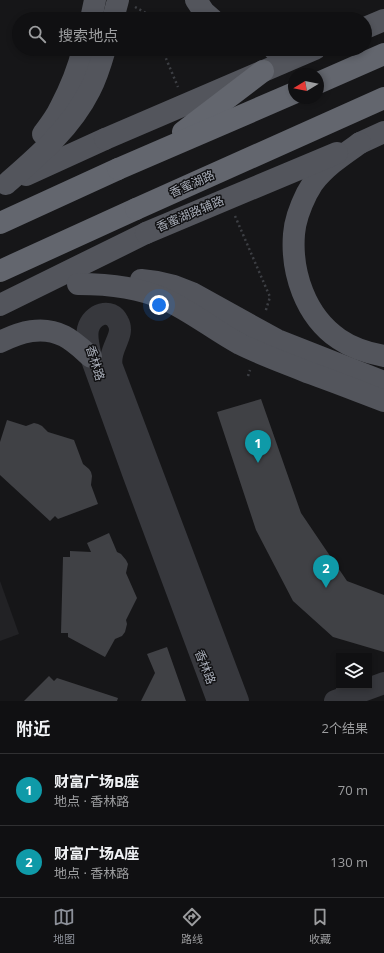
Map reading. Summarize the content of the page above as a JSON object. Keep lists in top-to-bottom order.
{
  "streets": {
    "highway": ["香蜜湖路"],
    "main road": ["香蜜湖路辅路"],
    "street": ["香林路"]
  },
  "north": "left",
  "page": {
    "search": "搜索地点",
    "pins": ["1", "2"],
    "heading": ["附近", "2个结果"],
    "list": [
      {
        "mark": "1",
        "name": "财富广场B座",
        "note": "地点 · 香林路",
        "value": "70 m"
      },
      {
        "mark": "2",
        "name": "财富广场A座",
        "note": "地点 · 香林路",
        "value": "130 m"
      }
    ],
    "nav": ["地图", "路线", "收藏"]
  }
}
